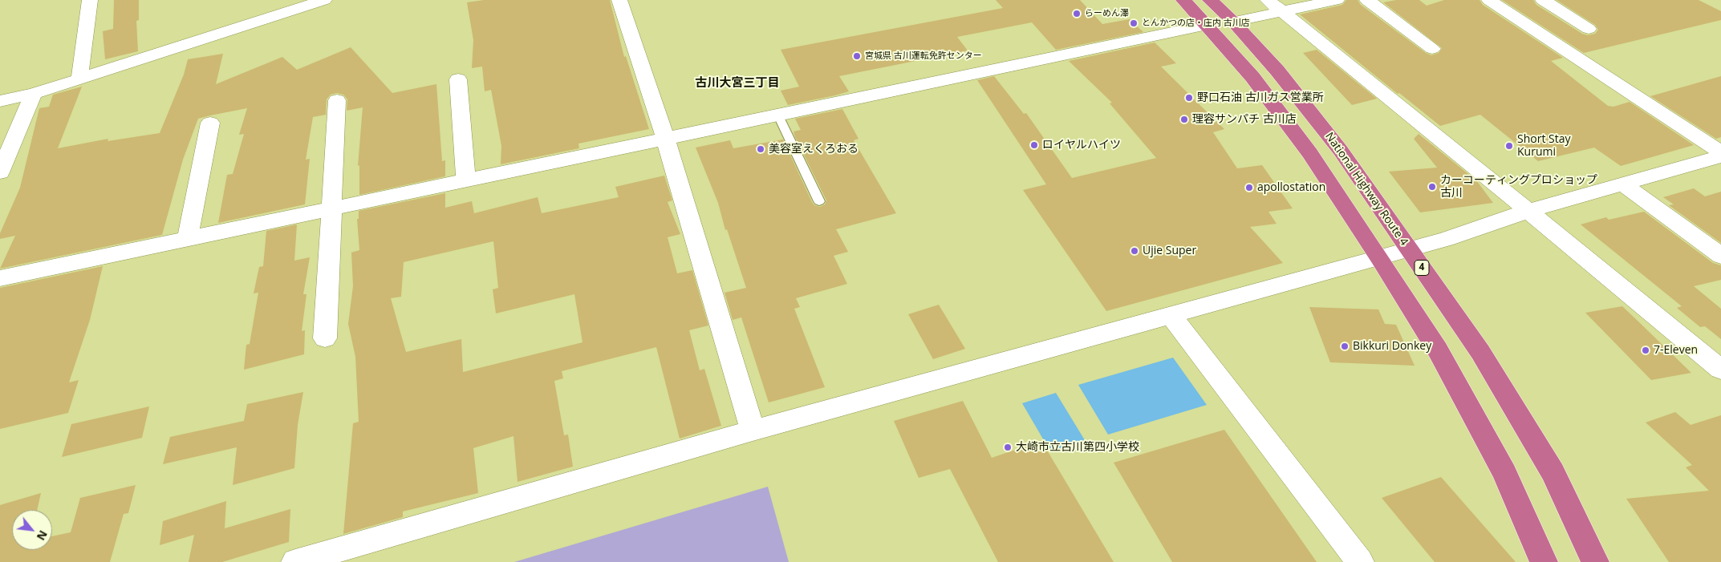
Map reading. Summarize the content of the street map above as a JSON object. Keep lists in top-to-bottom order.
{
  "streets": {
    "highway": ["National Highway Route 4", "4"]
  },
  "districts": ["古川大宮三丁目"],
  "places": [
    "らーめん澤",
    "とんかつの店・庄内 古川店",
    "宮城県 古川運転免許センター",
    "野口石油 古川ガス営業所",
    "理容サンパチ 古川店",
    "ロイヤルハイツ",
    "Short Stay Kurumi",
    "美容室えくろおる",
    "カーコーティングプロショップ 古川",
    "apollostation",
    "Ujie Super",
    "Bikkuri Donkey",
    "7-Eleven",
    "大崎市立古川第四小学校"
  ],
  "north": "bottom right"
}
